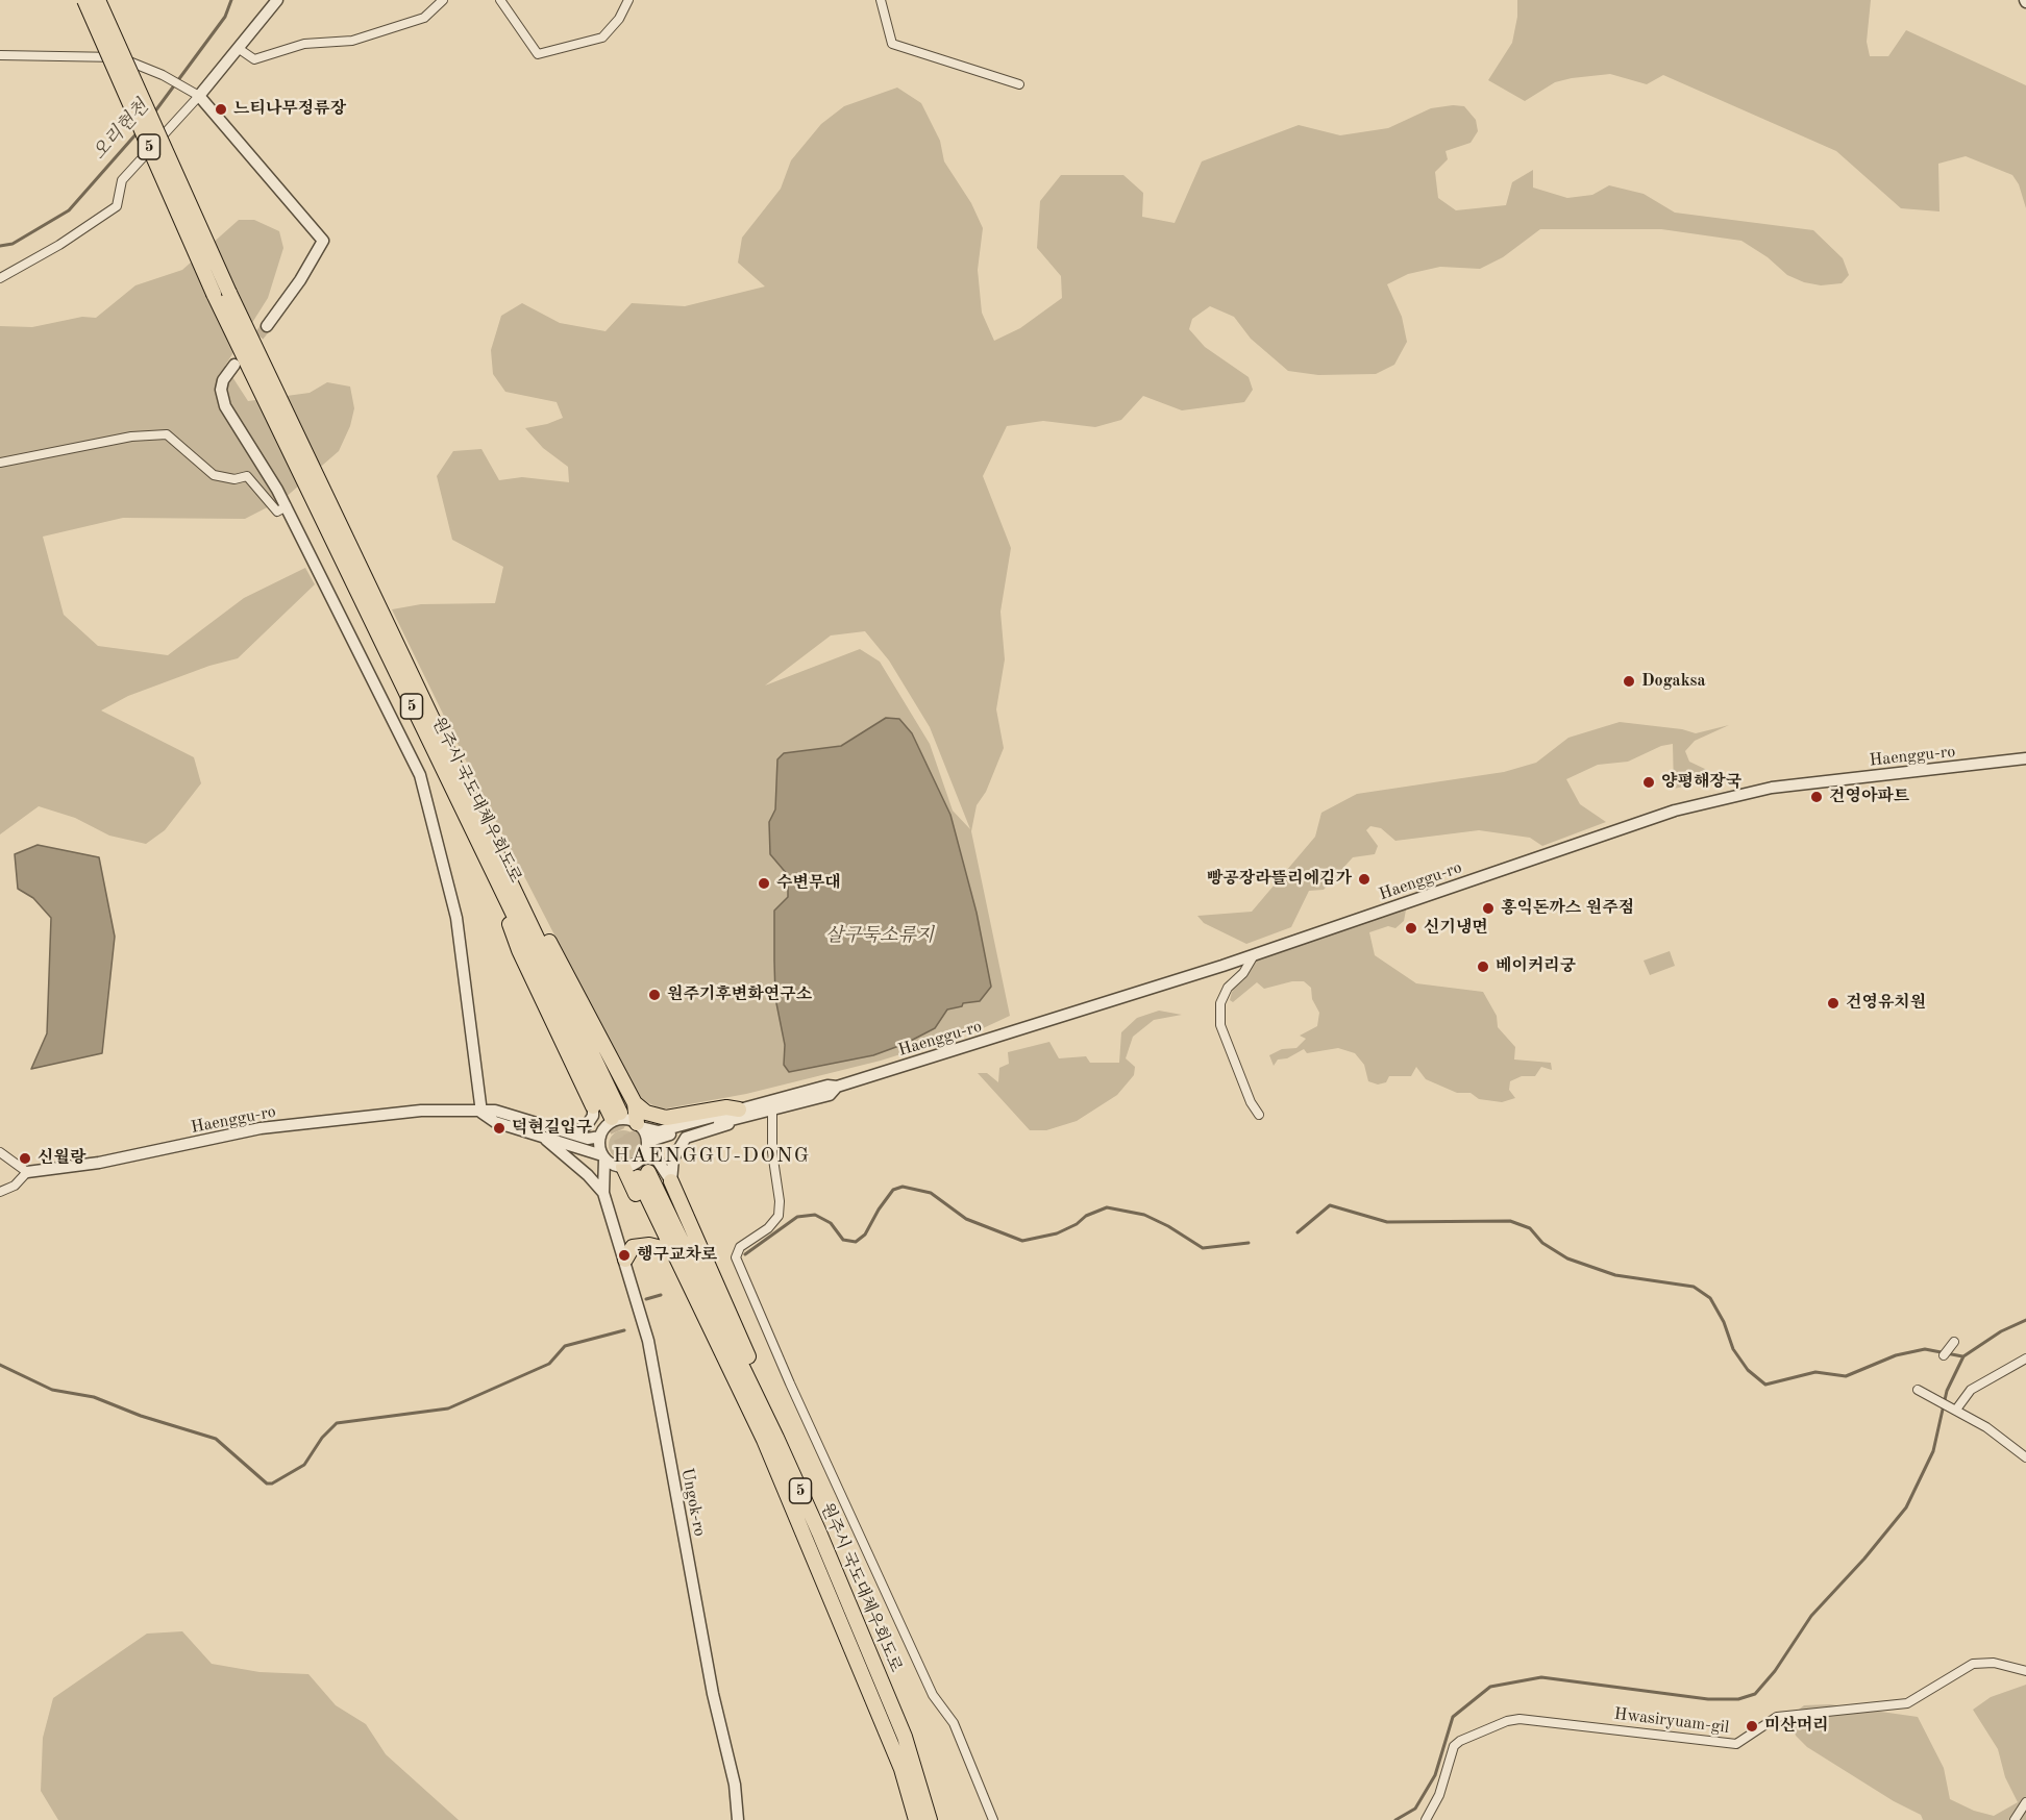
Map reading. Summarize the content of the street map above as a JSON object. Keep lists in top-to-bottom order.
{
  "streets": {
    "highway": ["5", "원주시 국도대체우회도로"],
    "street": ["Haenggu-ro", "Ungok-ro", "Hwasiryuam-gil"]
  },
  "crossings": [
    ["5", "원주시 국도대체우회도로"],
    ["Haenggu-ro", "원주시 국도대체우회도로"]
  ],
  "districts": ["HAENGGU-DONG"],
  "water": ["오리현천", "살구둑소류지"],
  "places": [
    "느티나무정류장",
    "Dogaksa",
    "양평해장국",
    "건영아파트",
    "빵공장라뜰리에김가",
    "수변무대",
    "홍익돈까스 원주점",
    "신기냉면",
    "베이커리궁",
    "원주기후변화연구소",
    "건영유치원",
    "덕현길입구",
    "신월랑",
    "행구교차로",
    "미산머리"
  ]
}
